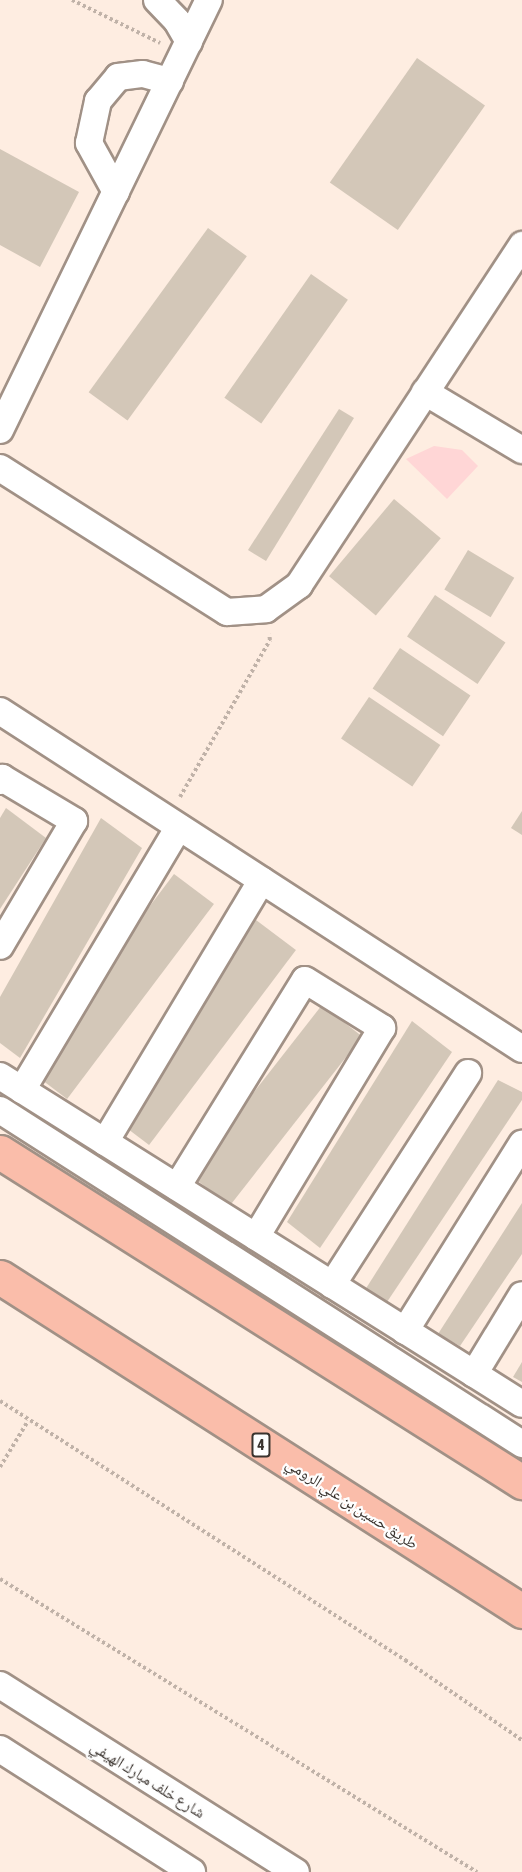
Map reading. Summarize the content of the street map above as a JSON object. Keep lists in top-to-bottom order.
{
  "streets": {
    "highway": ["4", "طريق حسين بن علي الرومي"],
    "street": ["شارع خلف مبارك الهيفي"]
  }
}
